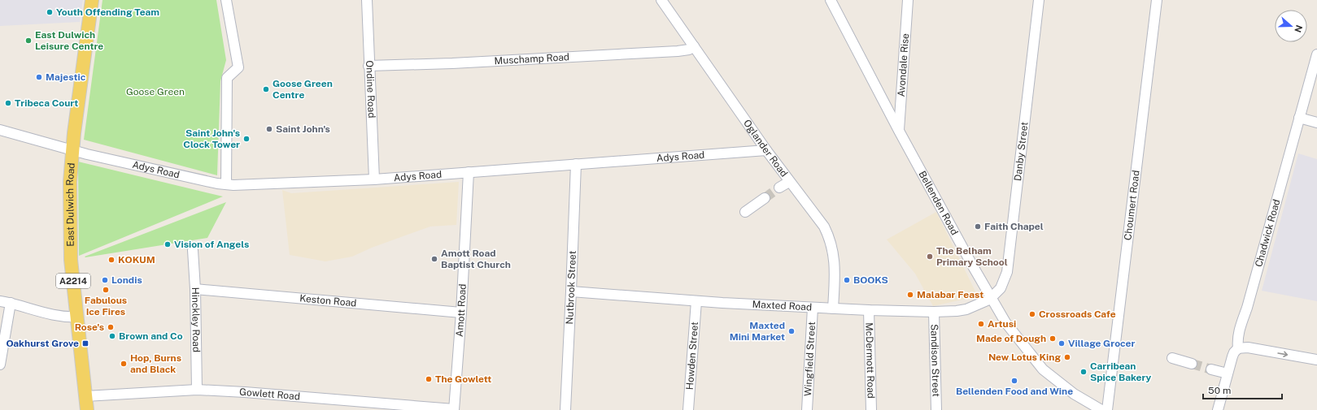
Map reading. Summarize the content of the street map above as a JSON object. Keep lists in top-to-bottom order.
{
  "streets": {
    "main road": ["East Dulwich Road", "A2214"],
    "street": [
      "Muschamp Road",
      "Avondale Rise",
      "Ondine Road",
      "Oglander Road",
      "Danby Street",
      "Adys Road",
      "Bellenden Road",
      "Choumert Road",
      "Chadwick Road",
      "Nutbrook Street",
      "Keston Road",
      "Maxted Road",
      "Amott Road",
      "Hinckley Road",
      "Howden Street",
      "Wingfield Street",
      "McDermott Road",
      "Sandison Street",
      "Gowlett Road"
    ]
  },
  "crossings": [
    ["Muschamp Road", "Ondine Road"],
    ["Muschamp Road", "Oglander Road"],
    ["Avondale Rise", "Bellenden Road"],
    ["Ondine Road", "Adys Road"],
    ["Oglander Road", "Adys Road"],
    ["Oglander Road", "Maxted Road"],
    ["Danby Street", "Bellenden Road"],
    ["Danby Street", "Maxted Road"],
    ["Adys Road", "East Dulwich Road"],
    ["Adys Road", "Nutbrook Street"],
    ["Adys Road", "Amott Road"],
    ["Bellenden Road", "Maxted Road"],
    ["East Dulwich Road", "Gowlett Road"],
    ["Nutbrook Street", "Maxted Road"],
    ["Keston Road", "Amott Road"],
    ["Keston Road", "Hinckley Road"],
    ["Maxted Road", "Howden Street"],
    ["Maxted Road", "Wingfield Street"],
    ["Maxted Road", "McDermott Road"],
    ["Maxted Road", "Sandison Street"],
    ["Amott Road", "Gowlett Road"],
    ["Hinckley Road", "Gowlett Road"]
  ],
  "parks": ["Goose Green"],
  "places": {
    "other": [
      "Youth Offending Team",
      "East Dulwich Leisure Centre",
      "Majestic",
      "Goose Green Centre",
      "Tribeca Court",
      "Saint John's",
      "Saint John's Clock Tower",
      "Faith Chapel",
      "Vision of Angels",
      "The Belham Primary School",
      "Amott Road Baptist Church",
      "KOKUM",
      "Londis",
      "BOOKS",
      "Fabulous Ice Fires",
      "Malabar Feast",
      "Crossroads Cafe",
      "Artusi",
      "Rose's",
      "Maxted Mini Market",
      "Brown and Co",
      "Made of Dough",
      "Village Grocer",
      "New Lotus King",
      "Hop, Burns and Black",
      "Carribean Spice Bakery",
      "The Gowlett",
      "Bellenden Food and Wine"
    ],
    "transit": ["Oakhurst Grove"]
  },
  "scale_bar": "50 m",
  "north": "right"
}
